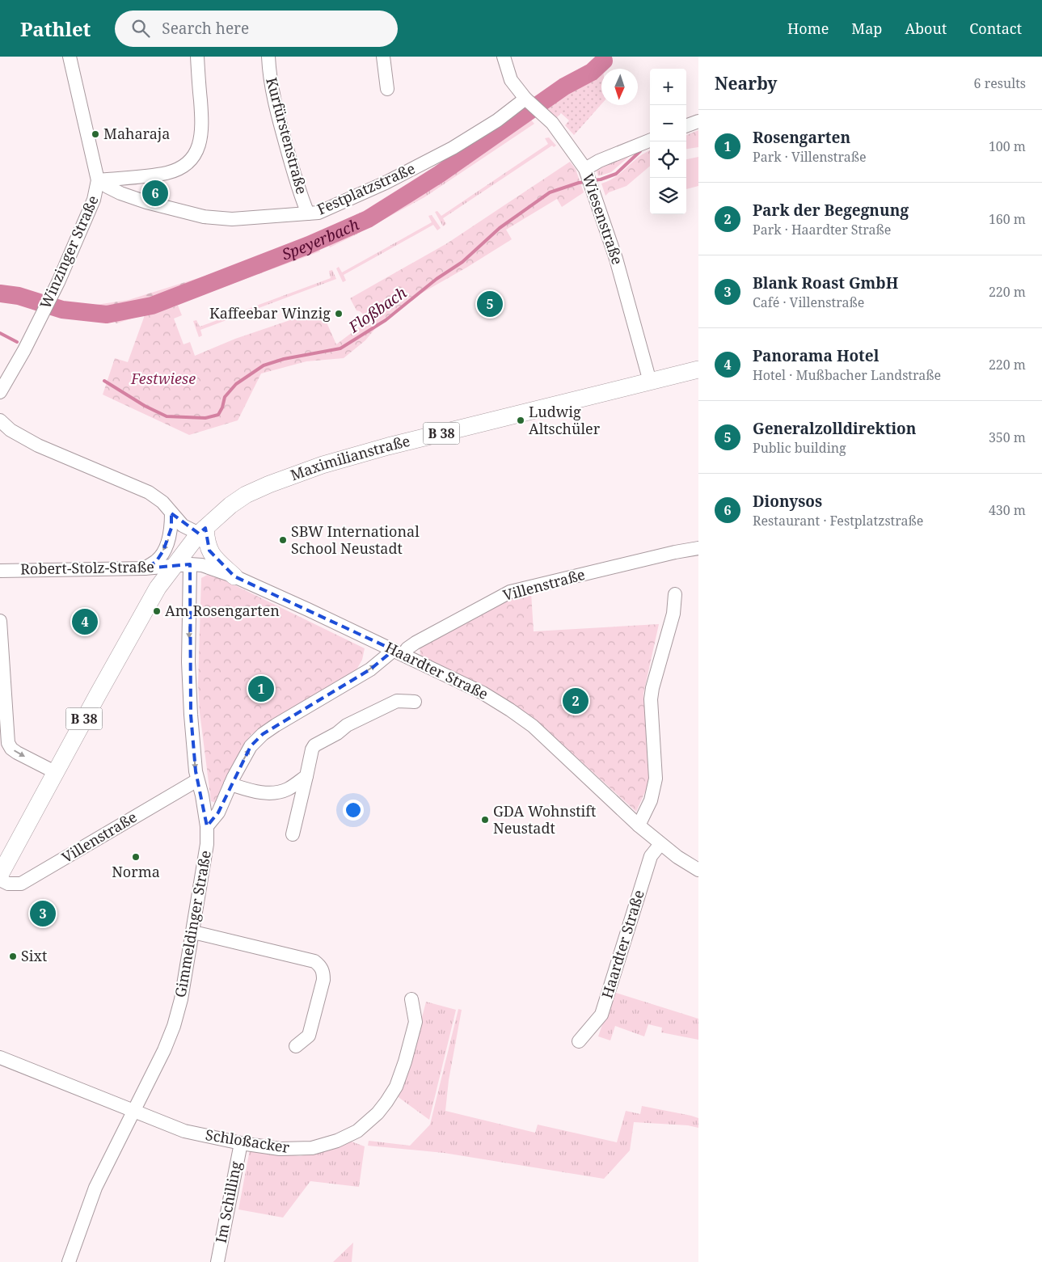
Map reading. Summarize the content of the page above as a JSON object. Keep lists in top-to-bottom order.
{
  "streets": {
    "main road": ["B 38", "Maximilianstraße"],
    "street": [
      "Kurfürstenstraße",
      "Festplatzstraße",
      "Wiesenstraße",
      "Winzinger Straße",
      "Robert-Stolz-Straße",
      "Villenstraße",
      "Haardter Straße",
      "Gimmeldinger Straße",
      "Schloßacker",
      "Im Schilling"
    ]
  },
  "crossings": [
    ["Kurfürstenstraße", "Festplatzstraße"],
    ["Festplatzstraße", "Wiesenstraße"],
    ["Festplatzstraße", "Winzinger Straße"],
    ["Wiesenstraße", "Maximilianstraße"],
    ["B 38", "Maximilianstraße"],
    ["B 38", "Robert-Stolz-Straße"],
    ["B 38", "Haardter Straße"],
    ["B 38", "Gimmeldinger Straße"],
    ["Maximilianstraße", "Robert-Stolz-Straße"],
    ["Maximilianstraße", "Haardter Straße"],
    ["Maximilianstraße", "Gimmeldinger Straße"],
    ["Robert-Stolz-Straße", "Haardter Straße"],
    ["Robert-Stolz-Straße", "Gimmeldinger Straße"],
    ["Villenstraße", "Haardter Straße"],
    ["Villenstraße", "Gimmeldinger Straße"],
    ["Haardter Straße", "Gimmeldinger Straße"],
    ["Gimmeldinger Straße", "Schloßacker"],
    ["Schloßacker", "Im Schilling"]
  ],
  "water": ["Speyerbach", "Floßbach"],
  "parks": ["Festwiese"],
  "places": [
    "Maharaja",
    "Kaffeebar Winzig",
    "Ludwig Altschüler",
    "SBW International School Neustadt",
    "Am Rosengarten",
    "GDA Wohnstift Neustadt",
    "Norma",
    "Sixt"
  ],
  "north": "bottom",
  "page": {
    "header": "Pathlet",
    "search": "Search here",
    "nav": [
      "Home",
      "Map",
      "About",
      "Contact"
    ],
    "heading": ["Nearby", "6 results"],
    "map_buttons": ["+", "−"],
    "list": [
      {
        "mark": "1",
        "name": "Rosengarten",
        "note": "Park · Villenstraße",
        "value": "100 m"
      },
      {
        "mark": "2",
        "name": "Park der Begegnung",
        "note": "Park · Haardter Straße",
        "value": "160 m"
      },
      {
        "mark": "3",
        "name": "Blank Roast GmbH",
        "note": "Café · Villenstraße",
        "value": "220 m"
      },
      {
        "mark": "4",
        "name": "Panorama Hotel",
        "note": "Hotel · Mußbacher Landstraße",
        "value": "220 m"
      },
      {
        "mark": "5",
        "name": "Generalzolldirektion",
        "note": "Public building",
        "value": "350 m"
      },
      {
        "mark": "6",
        "name": "Dionysos",
        "note": "Restaurant · Festplatzstraße",
        "value": "430 m"
      }
    ],
    "pins": [
      "6",
      "5",
      "4",
      "1",
      "2",
      "3"
    ]
  }
}
